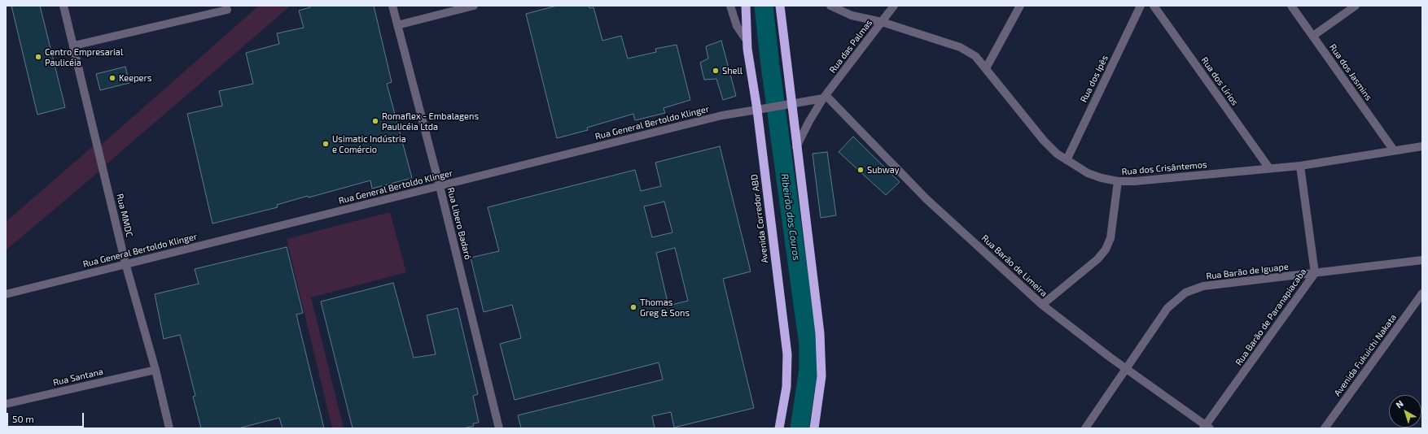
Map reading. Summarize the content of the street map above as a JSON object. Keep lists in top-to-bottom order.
{
  "streets": {
    "highway": ["Avenida Corredor ABD"],
    "street": [
      "Rua das Palmas",
      "Rua dos Jasmins",
      "Rua dos Ipês",
      "Rua dos Lírios",
      "Rua General Bertoldo Klinger",
      "Rua dos Crisântemos",
      "Rua MMDC",
      "Rua Libero Badaró",
      "Rua Barão de Limeira",
      "Rua Barão de Iguape",
      "Rua Barão de Paranapiacaba",
      "Avenida Fukuichi Nakata",
      "Rua Santana"
    ]
  },
  "crossings": [
    ["Rua das Palmas", "Rua dos Crisântemos"],
    ["Rua das Palmas", "Rua Barão de Limeira"],
    ["Rua dos Jasmins", "Rua dos Crisântemos"],
    ["Rua dos Ipês", "Rua dos Crisântemos"],
    ["Rua dos Lírios", "Rua dos Crisântemos"],
    ["Rua General Bertoldo Klinger", "Rua MMDC"],
    ["Rua General Bertoldo Klinger", "Avenida Corredor ABD"],
    ["Rua General Bertoldo Klinger", "Rua Libero Badaró"],
    ["Rua dos Crisântemos", "Rua Barão de Paranapiacaba"],
    ["Rua MMDC", "Rua Santana"],
    ["Rua Barão de Limeira", "Rua Barão de Iguape"],
    ["Rua Barão de Limeira", "Rua Barão de Paranapiacaba"],
    ["Rua Barão de Iguape", "Rua Barão de Paranapiacaba"]
  ],
  "water": ["Ribeirão dos Couros"],
  "places": [
    "Centro Empresarial Paulicéia",
    "Shell",
    "Keepers",
    "Romaflex - Embalagens Paulicéia Ltda",
    "Usimatic Indústria e Comércio",
    "Subway",
    "Thomas Greg & Sons"
  ],
  "scale_bar": "50 m",
  "north": "top left"
}
